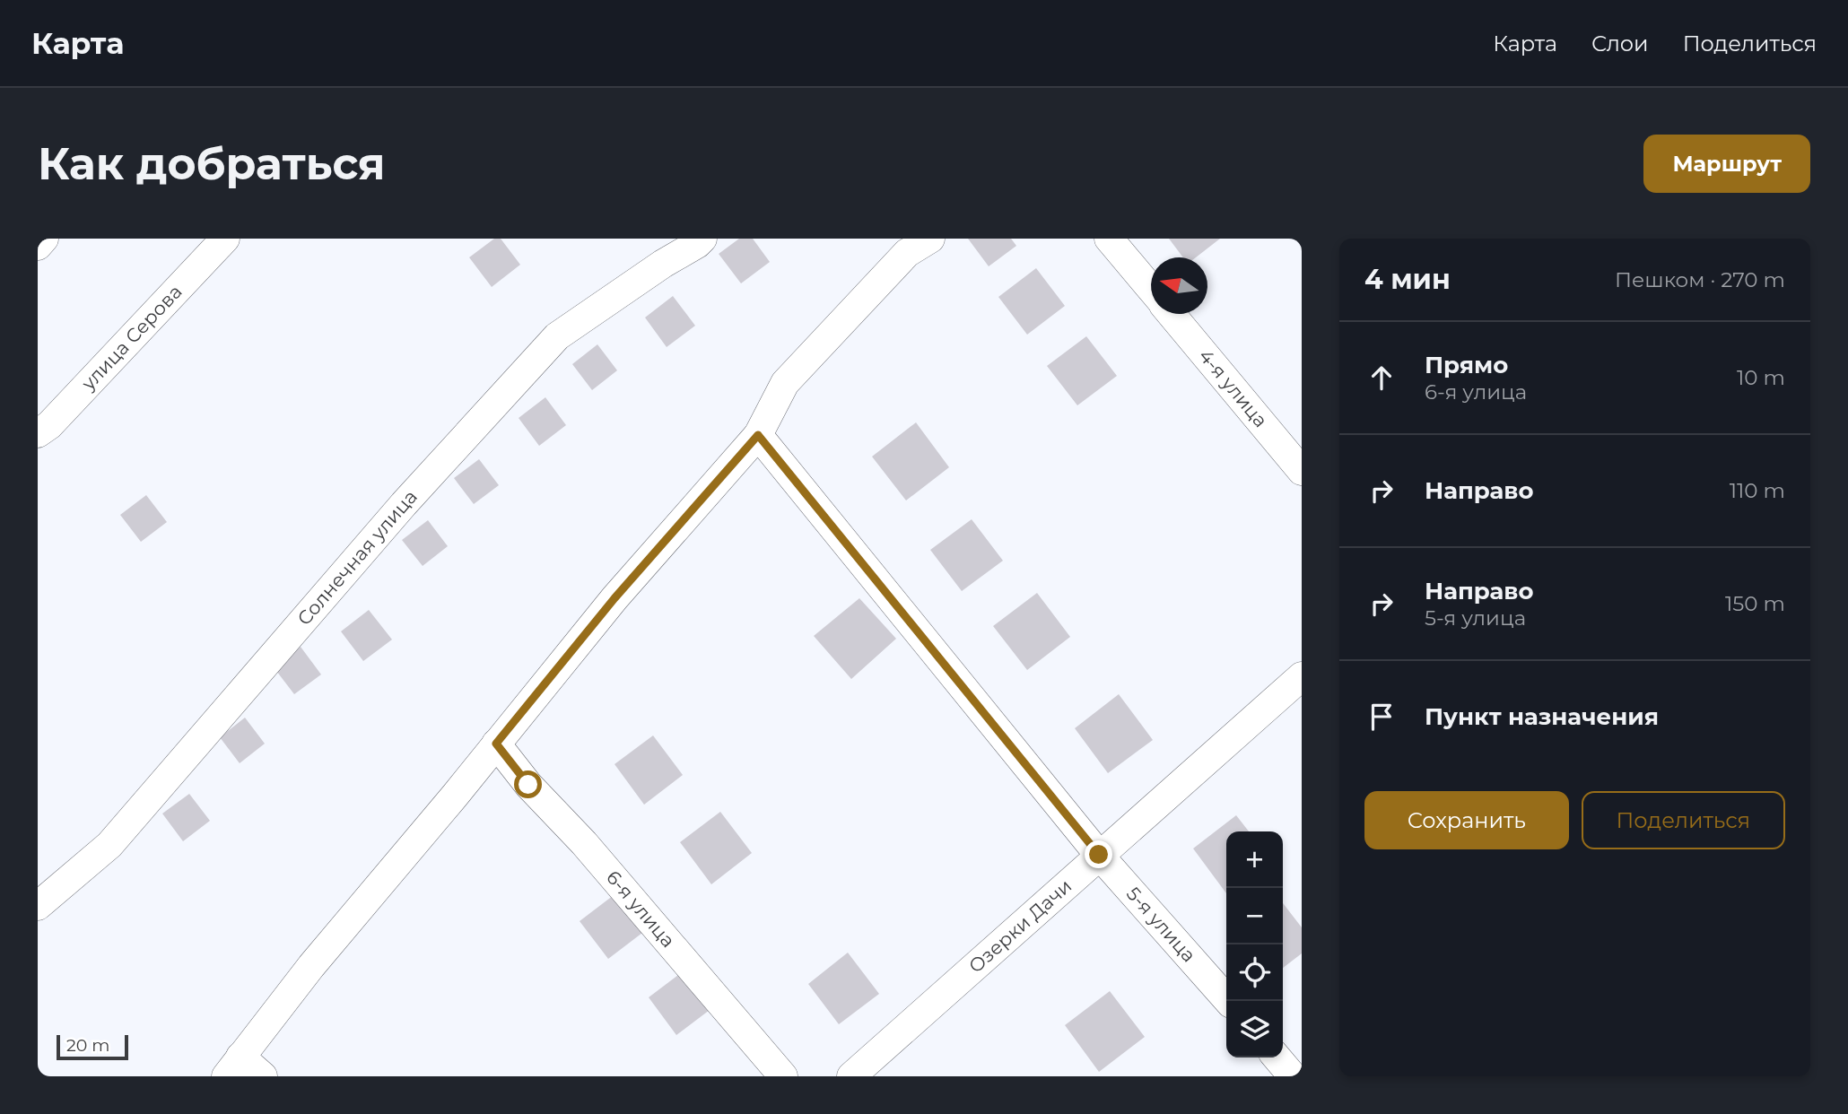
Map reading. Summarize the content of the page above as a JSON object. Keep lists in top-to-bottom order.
{
  "streets": {
    "street": [
      "улица Серова",
      "4-я улица",
      "Солнечная улица",
      "6-я улица",
      "5-я улица",
      "Озерки Дачи"
    ]
  },
  "crossings": [
    ["5-я улица", "Озерки Дачи"]
  ],
  "scale_bar": "20 m",
  "north": "left",
  "page": {
    "header": "Карта",
    "nav": ["Карта", "Слои", "Поделиться"],
    "buttons": [
      "Маршрут",
      ["Сохранить", "Поделиться"]
    ],
    "title": "Как добраться",
    "heading": ["4 мин", "Пешком · 270 m"],
    "list": [
      ["Прямо", "6-я улица", "10 m"],
      ["Направо", "110 m"],
      ["Направо", "5-я улица", "150 m"],
      "Пункт назначения"
    ],
    "map_buttons": ["+", "−"],
    "scale": "20 m"
  }
}
